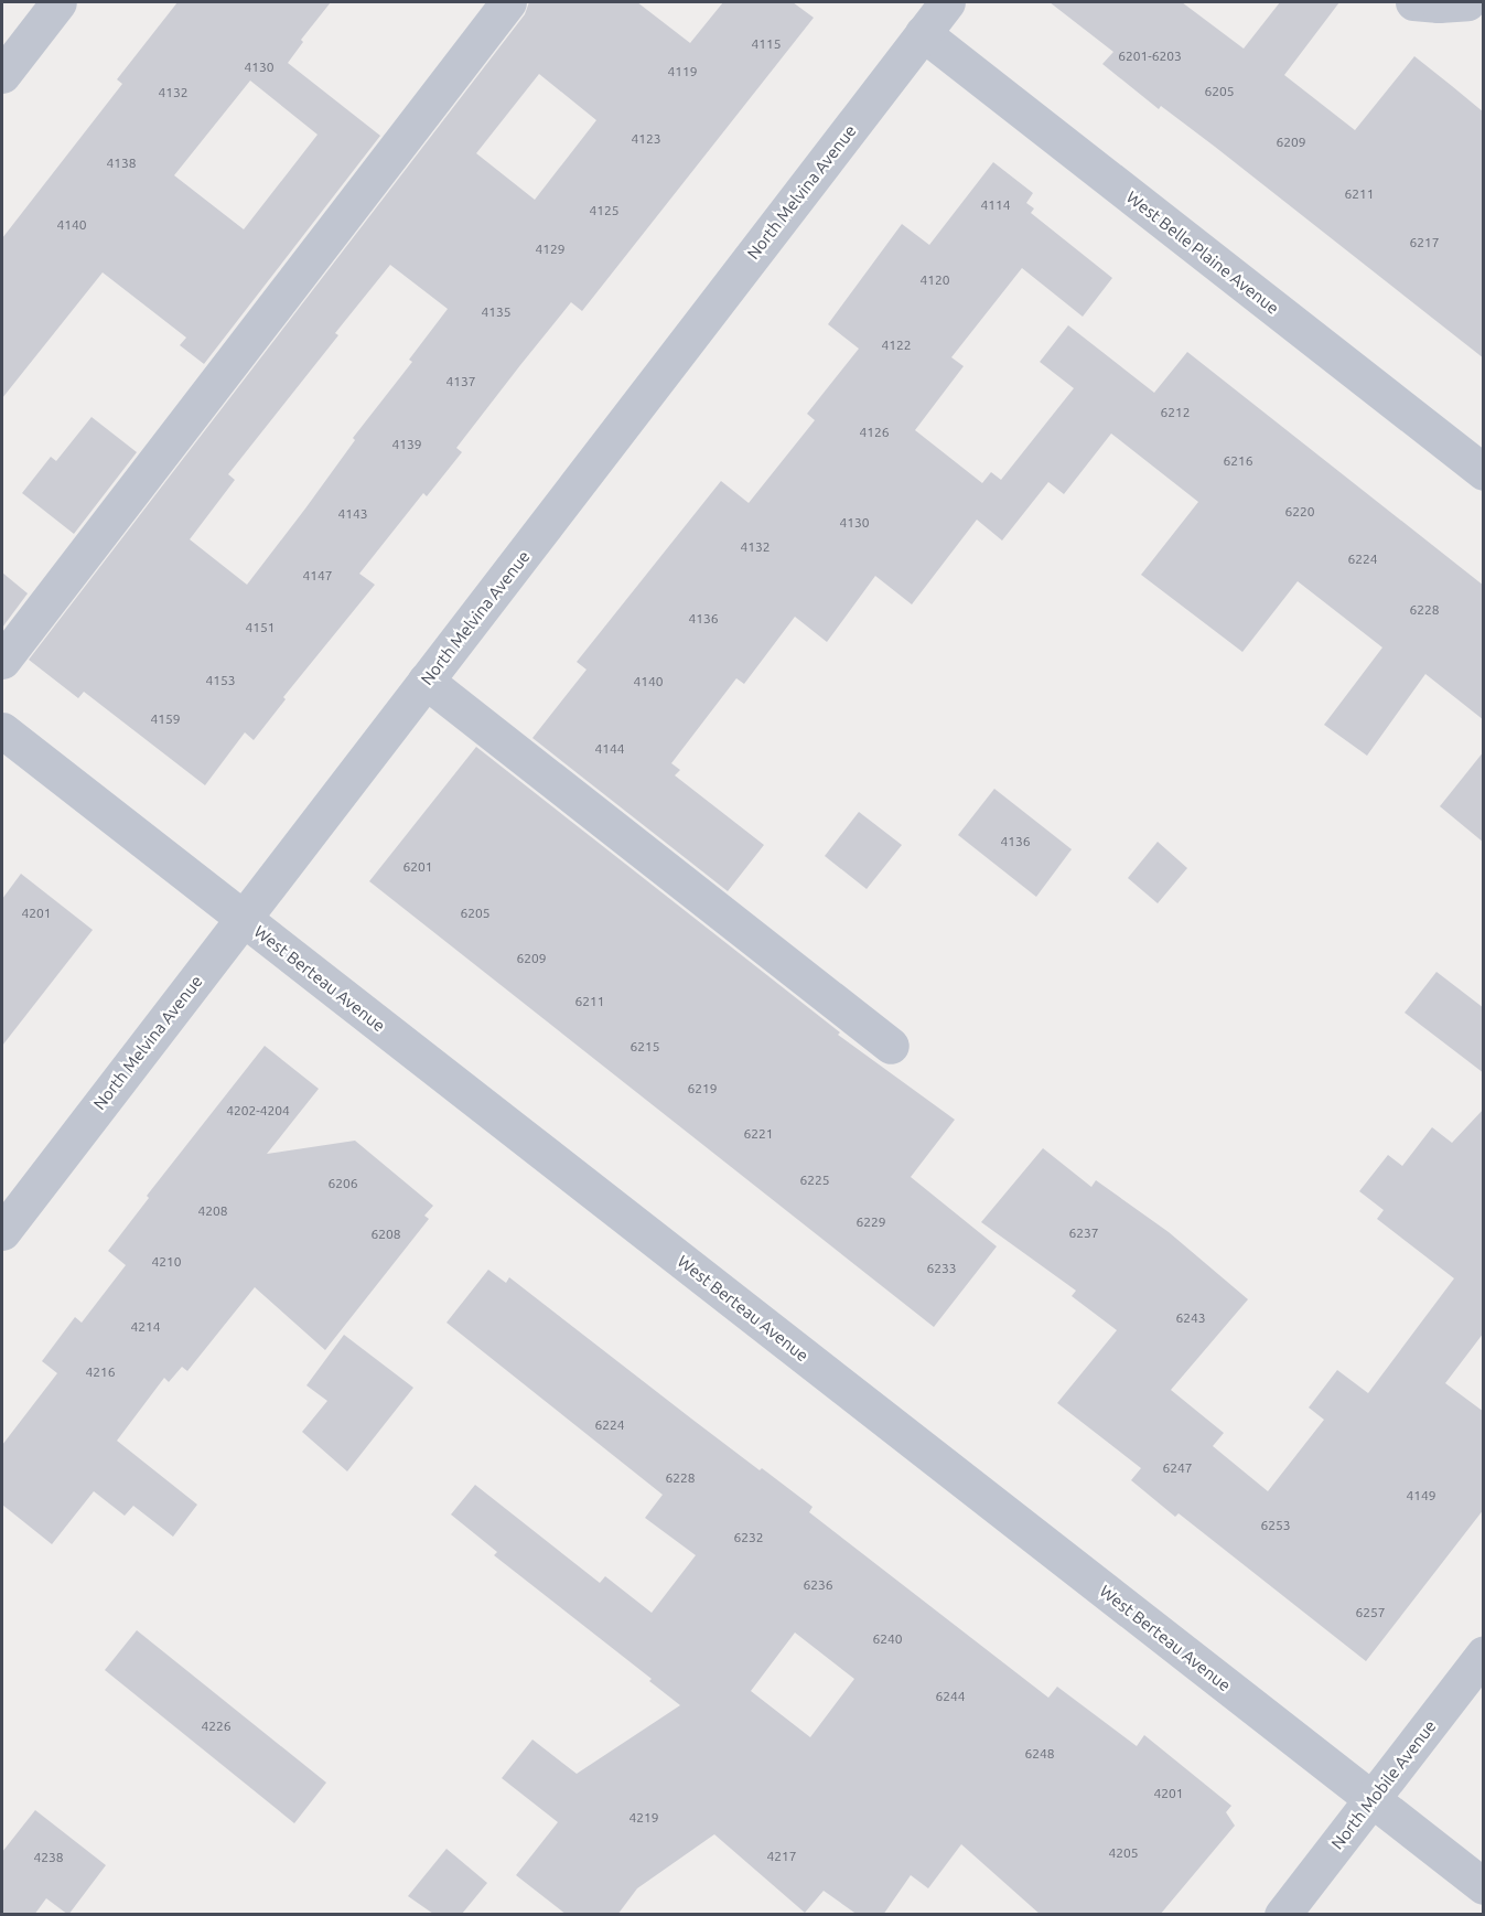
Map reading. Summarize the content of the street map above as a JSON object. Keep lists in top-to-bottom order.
{
  "streets": {
    "street": [
      "North Melvina Avenue",
      "West Belle Plaine Avenue",
      "West Berteau Avenue",
      "North Mobile Avenue"
    ]
  },
  "crossings": [
    ["North Melvina Avenue", "West Belle Plaine Avenue"],
    ["North Melvina Avenue", "West Berteau Avenue"],
    ["West Berteau Avenue", "North Mobile Avenue"]
  ],
  "house_numbers": [
    "4115",
    "6201-6203",
    "4130",
    "4119",
    "6205",
    "4132",
    "4123",
    "6209",
    "4138",
    "6211",
    "4114",
    "4125",
    "4140",
    "6217",
    "4129",
    "4120",
    "4135",
    "4122",
    "4137",
    "6212",
    "4126",
    "4139",
    "6216",
    "6220",
    "4143",
    "4130",
    "4132",
    "6224",
    "4147",
    "6228",
    "4136",
    "4151",
    "4153",
    "4140",
    "4159",
    "4144",
    "4136",
    "6201",
    "4201",
    "6205",
    "6209",
    "6211",
    "6215",
    "6219",
    "4202-4204",
    "6221",
    "6225",
    "6206",
    "4208",
    "6229",
    "6237",
    "6208",
    "4210",
    "6233",
    "6243",
    "4214",
    "4216",
    "6224",
    "6247",
    "6228",
    "4149",
    "6253",
    "6232",
    "6236",
    "6257",
    "6240",
    "6244",
    "4226",
    "6248",
    "4201",
    "4219",
    "4205",
    "4217",
    "4238"
  ]
}
